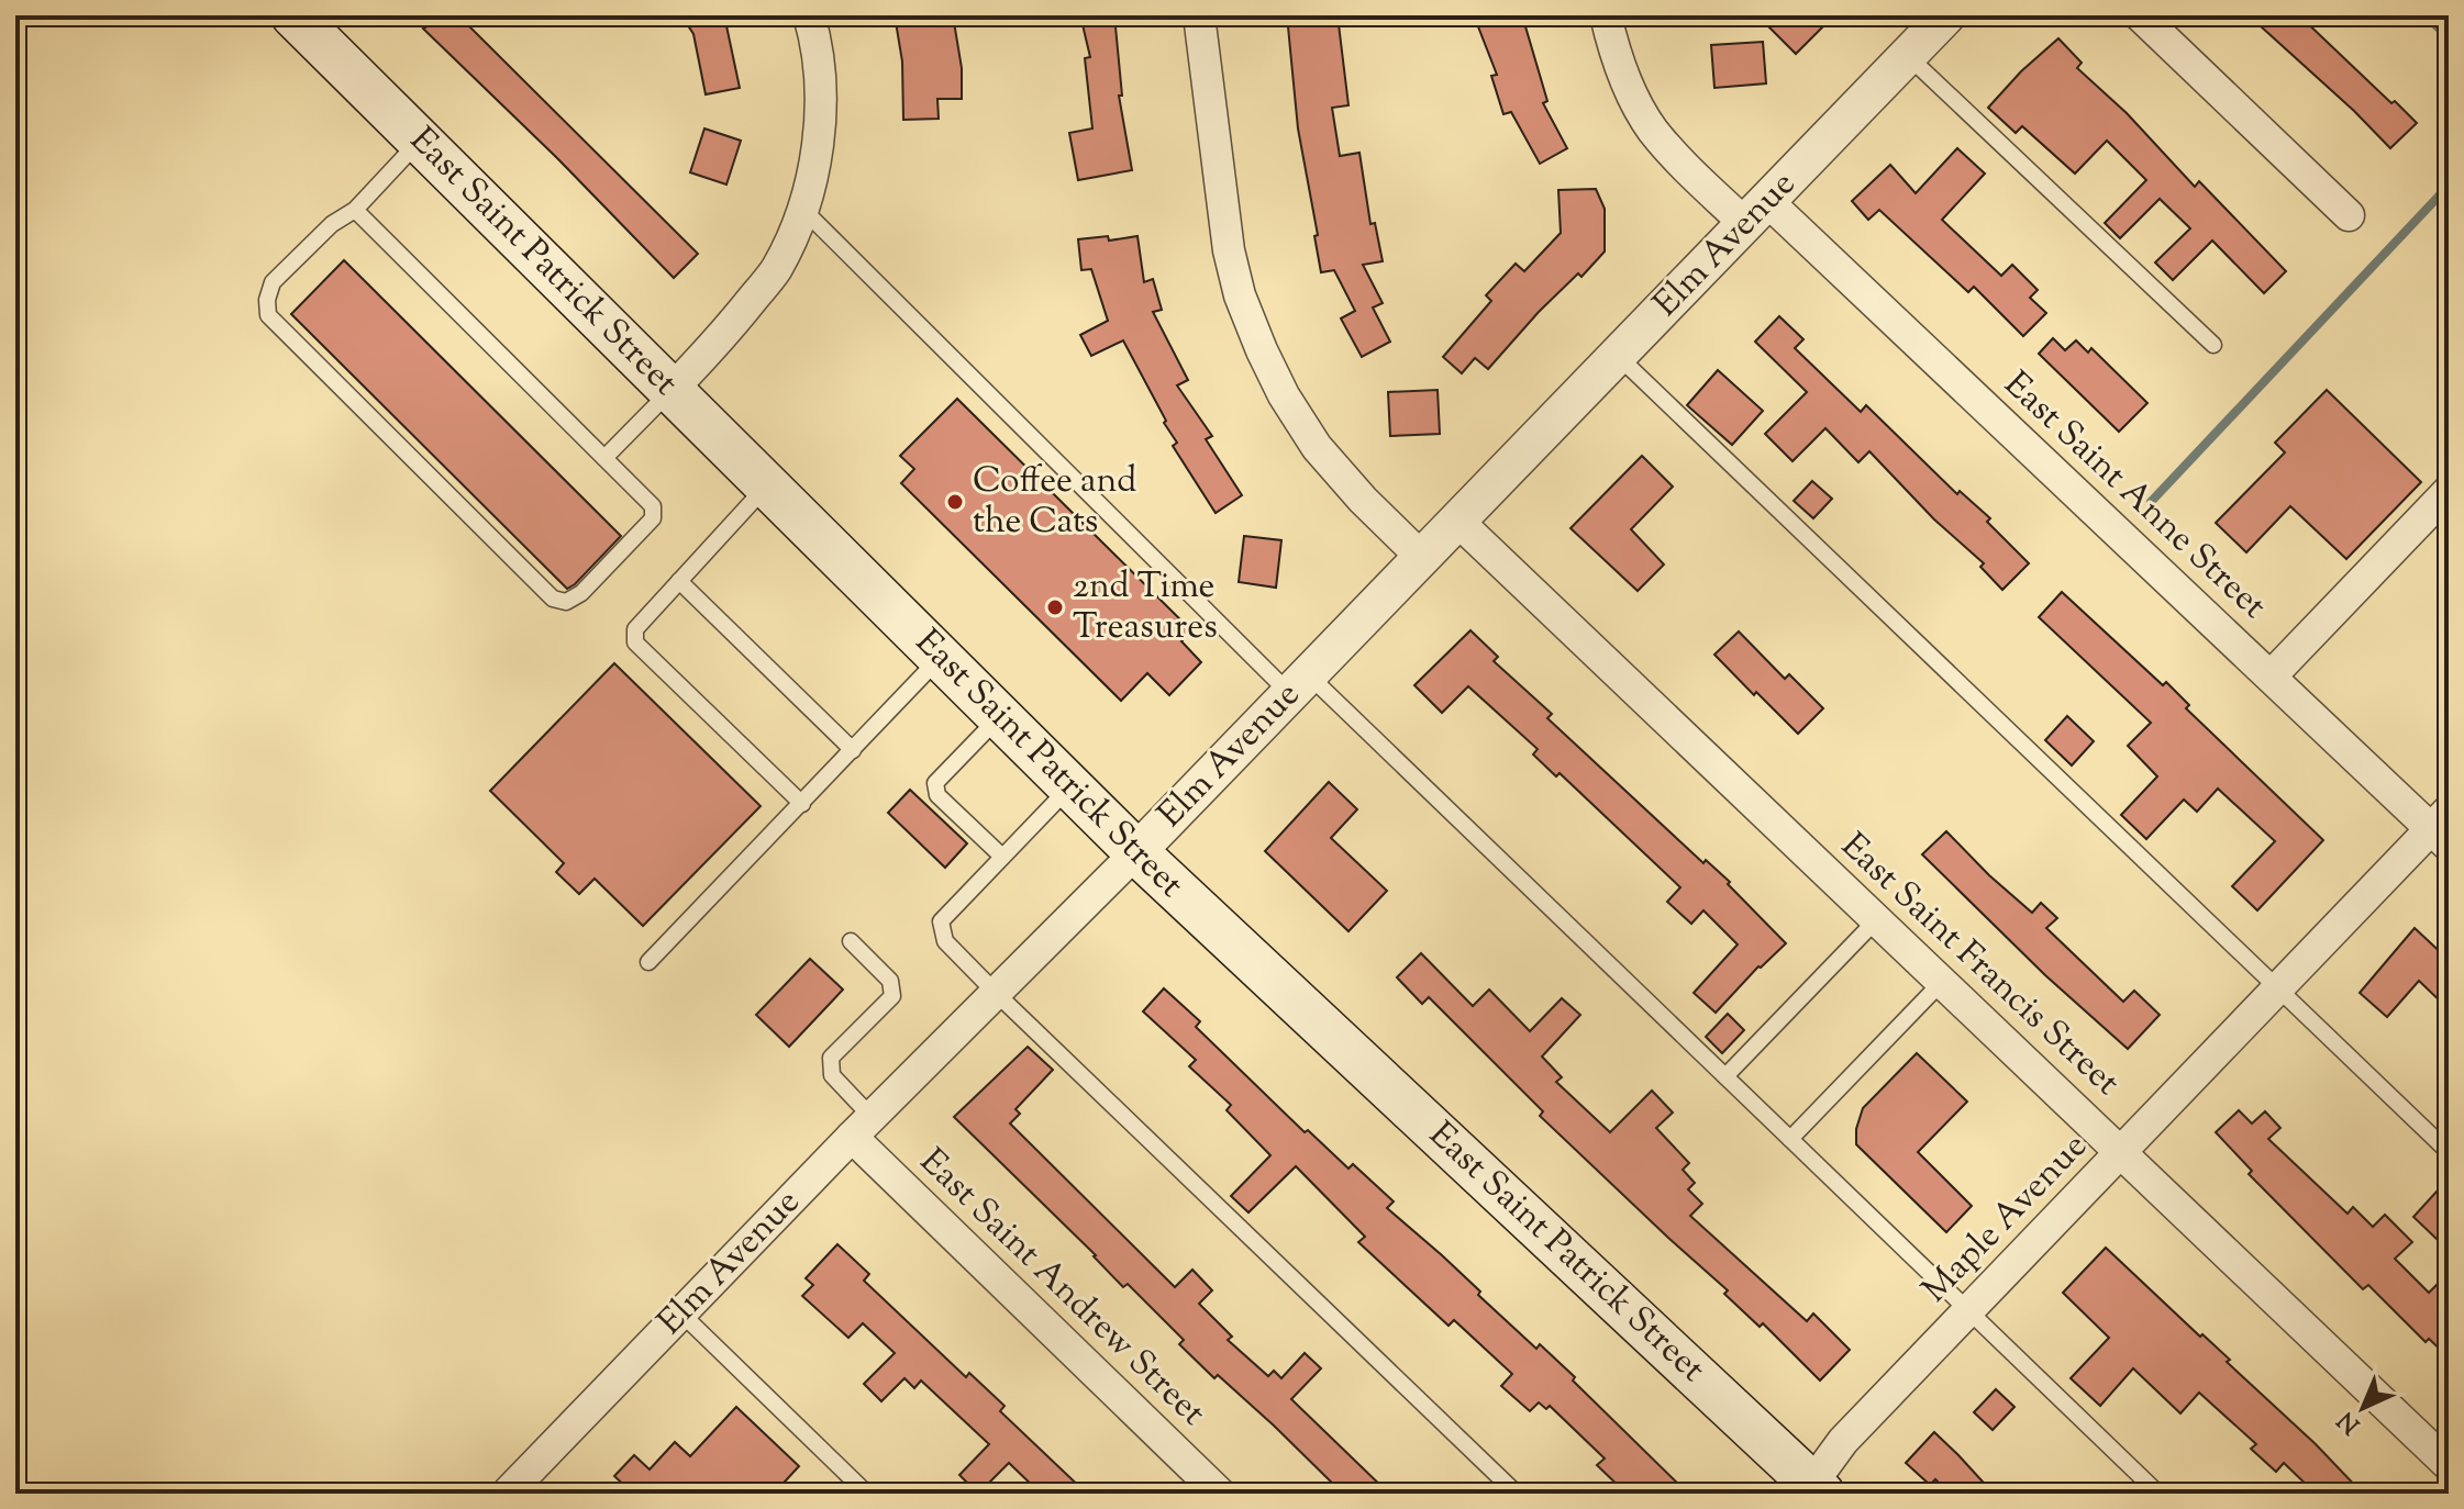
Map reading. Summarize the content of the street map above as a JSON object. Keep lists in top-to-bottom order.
{
  "streets": {
    "main road": ["East Saint Patrick Street"],
    "street": [
      "Elm Avenue",
      "East Saint Anne Street",
      "East Saint Francis Street",
      "Maple Avenue",
      "East Saint Andrew Street"
    ]
  },
  "crossings": [
    ["Elm Avenue", "East Saint Patrick Street"],
    ["Elm Avenue", "East Saint Anne Street"],
    ["Elm Avenue", "East Saint Francis Street"],
    ["Elm Avenue", "East Saint Andrew Street"],
    ["East Saint Patrick Street", "Maple Avenue"],
    ["East Saint Anne Street", "Maple Avenue"],
    ["East Saint Francis Street", "Maple Avenue"]
  ],
  "places": ["Coffee and the Cats", "2nd Time Treasures"],
  "north": "bottom left"
}
